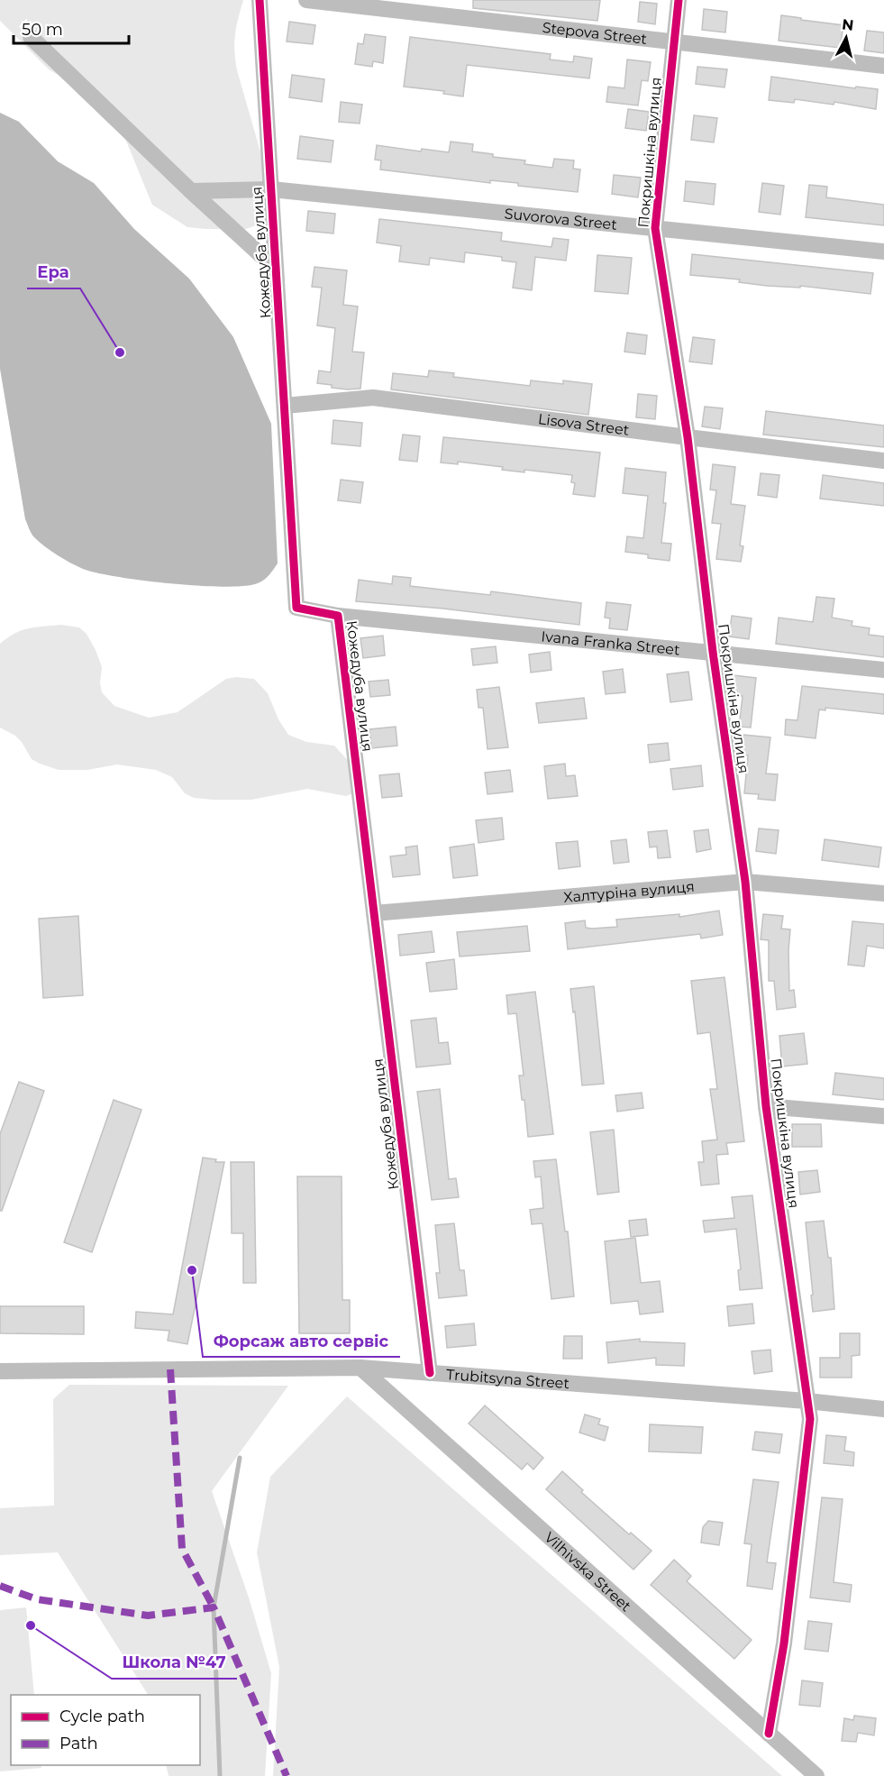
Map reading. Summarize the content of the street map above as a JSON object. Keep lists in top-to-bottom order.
{
  "streets": {
    "street": [
      "Stepova Street",
      "Покришкіна вулиця",
      "Suvorova Street",
      "Кожедуба вулиця",
      "Lisova Street",
      "Ivana Franka Street",
      "Халтуріна вулиця",
      "Trubitsyna Street",
      "Vilhivska Street"
    ]
  },
  "crossings": [
    ["Stepova Street", "Покришкіна вулиця"],
    ["Покришкіна вулиця", "Suvorova Street"],
    ["Покришкіна вулиця", "Lisova Street"],
    ["Покришкіна вулиця", "Ivana Franka Street"],
    ["Покришкіна вулиця", "Халтуріна вулиця"],
    ["Покришкіна вулиця", "Trubitsyna Street"],
    ["Покришкіна вулиця", "Vilhivska Street"],
    ["Suvorova Street", "Кожедуба вулиця"],
    ["Кожедуба вулиця", "Lisova Street"],
    ["Кожедуба вулиця", "Ivana Franka Street"],
    ["Кожедуба вулиця", "Халтуріна вулиця"],
    ["Кожедуба вулиця", "Trubitsyna Street"],
    ["Trubitsyna Street", "Vilhivska Street"]
  ],
  "places": ["Ера", "Форсаж авто сервіс", "Школа №47"],
  "legend": ["Cycle path", "Path"],
  "scale_bar": "50 m",
  "north": "top"
}
